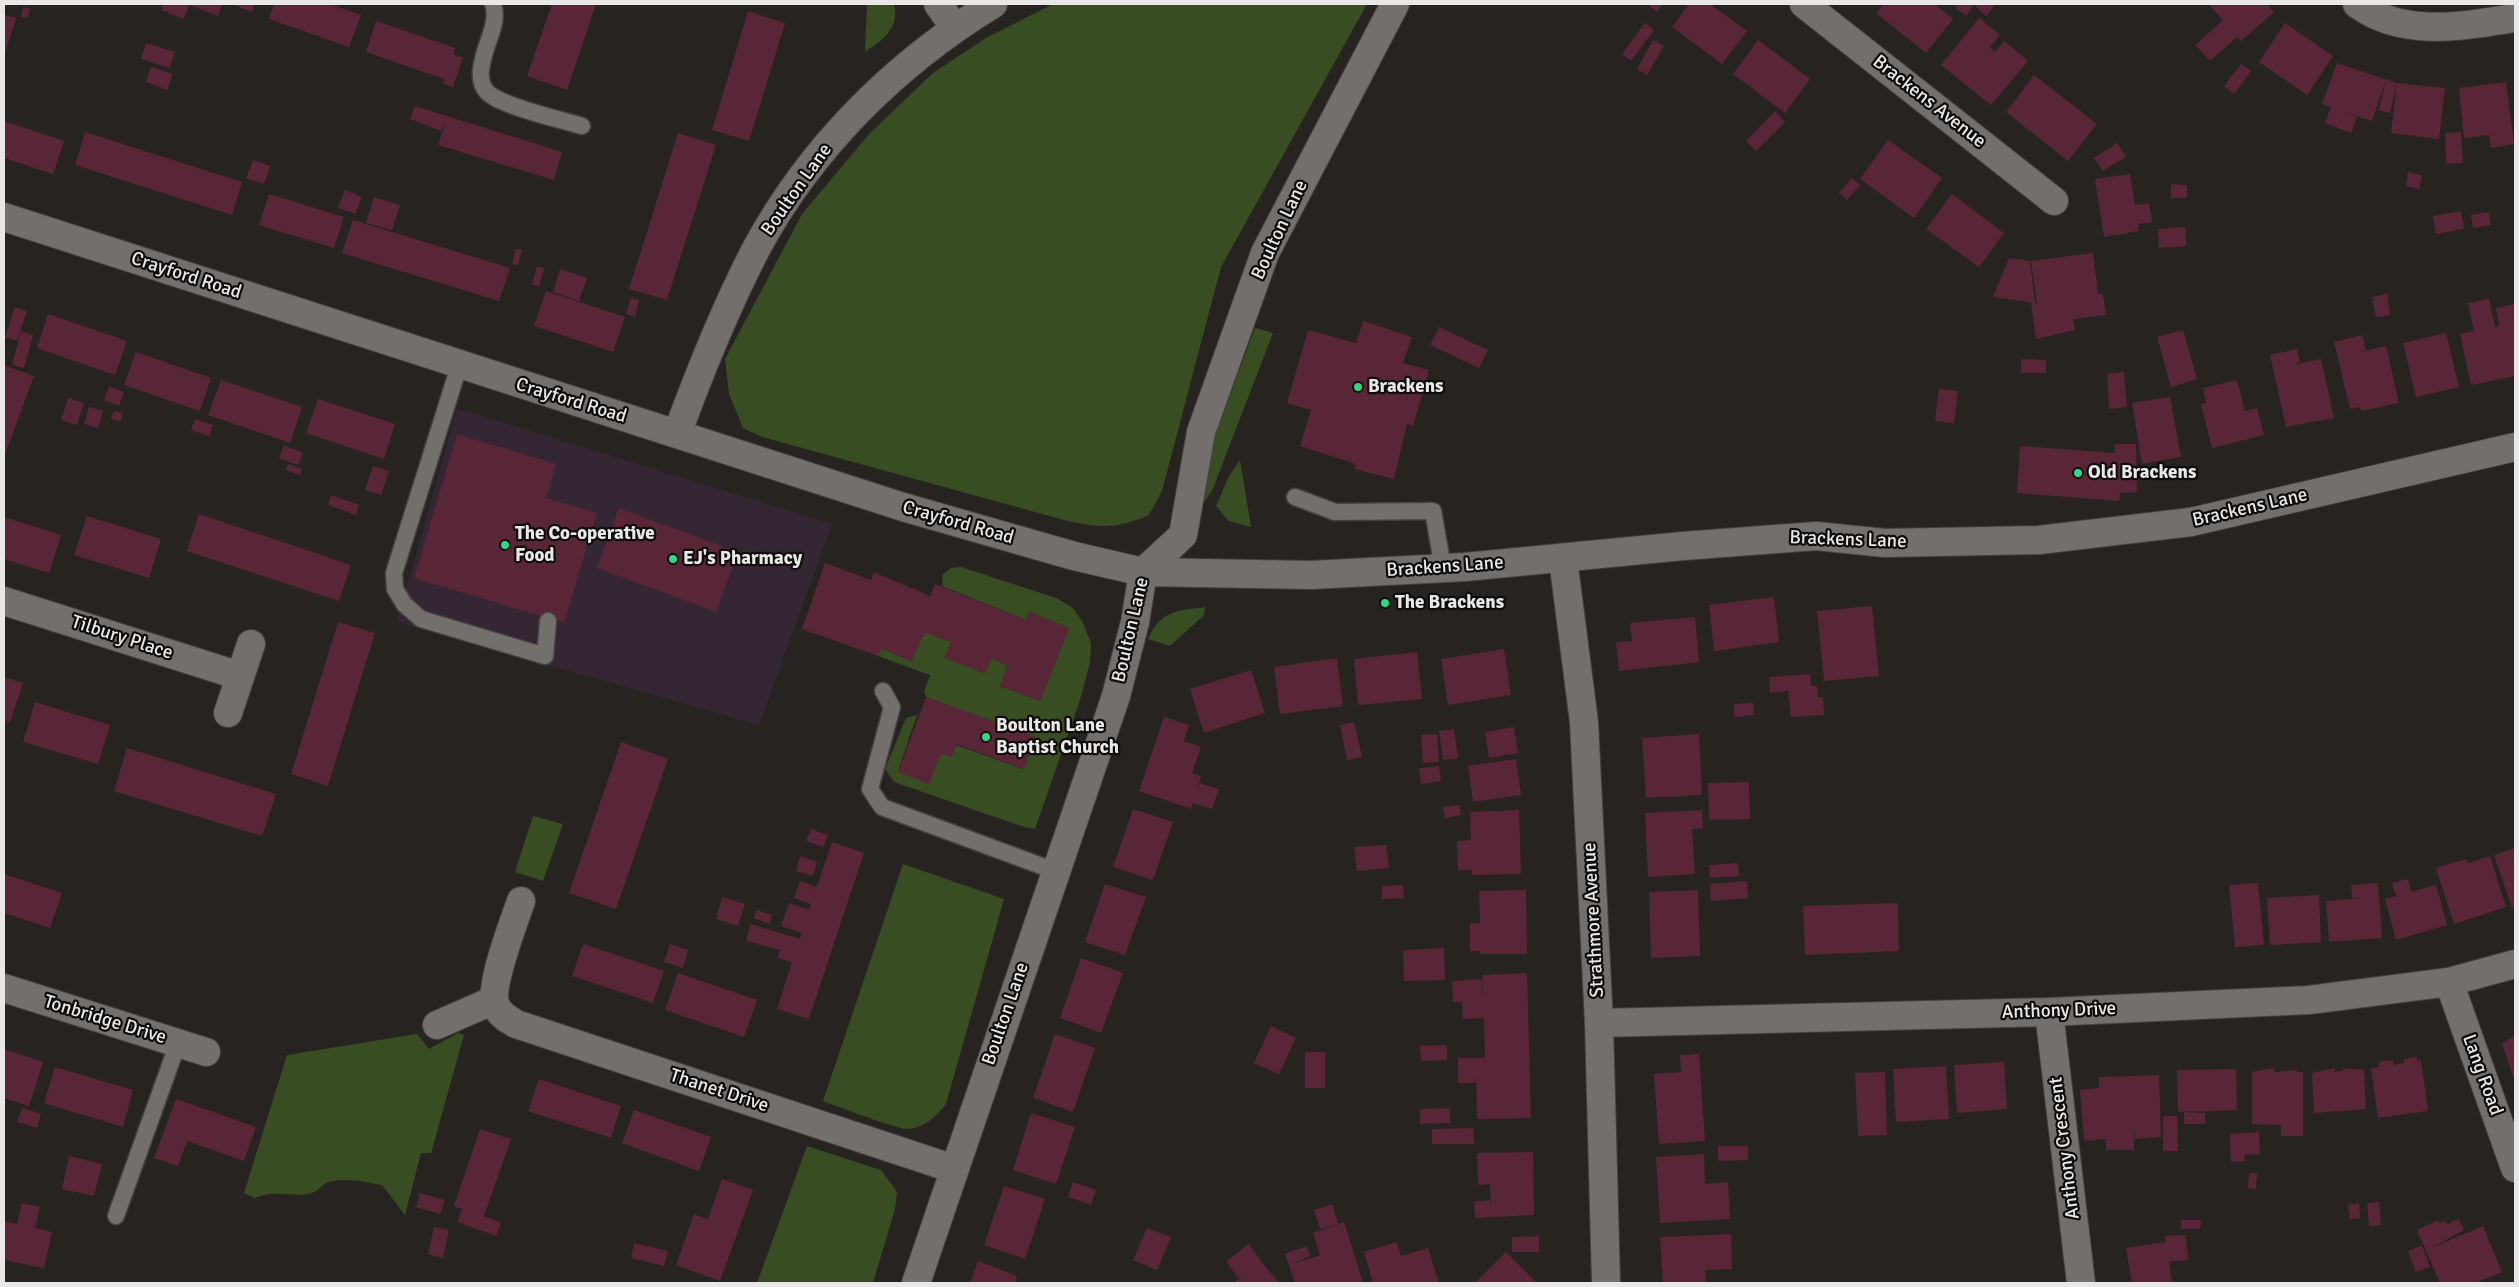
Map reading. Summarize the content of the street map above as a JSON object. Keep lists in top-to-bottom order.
{
  "streets": {
    "street": [
      "Brackens Avenue",
      "Boulton Lane",
      "Crayford Road",
      "Brackens Lane",
      "Tilbury Place",
      "Strathmore Avenue",
      "Anthony Drive",
      "Tonbridge Drive",
      "Lang Road",
      "Thanet Drive",
      "Anthony Crescent"
    ]
  },
  "crossings": [
    ["Boulton Lane", "Crayford Road"],
    ["Boulton Lane", "Brackens Lane"],
    ["Boulton Lane", "Thanet Drive"],
    ["Crayford Road", "Brackens Lane"],
    ["Brackens Lane", "Strathmore Avenue"],
    ["Strathmore Avenue", "Anthony Drive"],
    ["Anthony Drive", "Lang Road"],
    ["Anthony Drive", "Anthony Crescent"]
  ],
  "places": [
    "Brackens",
    "Old Brackens",
    "The Co-operative Food",
    "EJ's Pharmacy",
    "The Brackens",
    "Boulton Lane Baptist Church"
  ]
}
